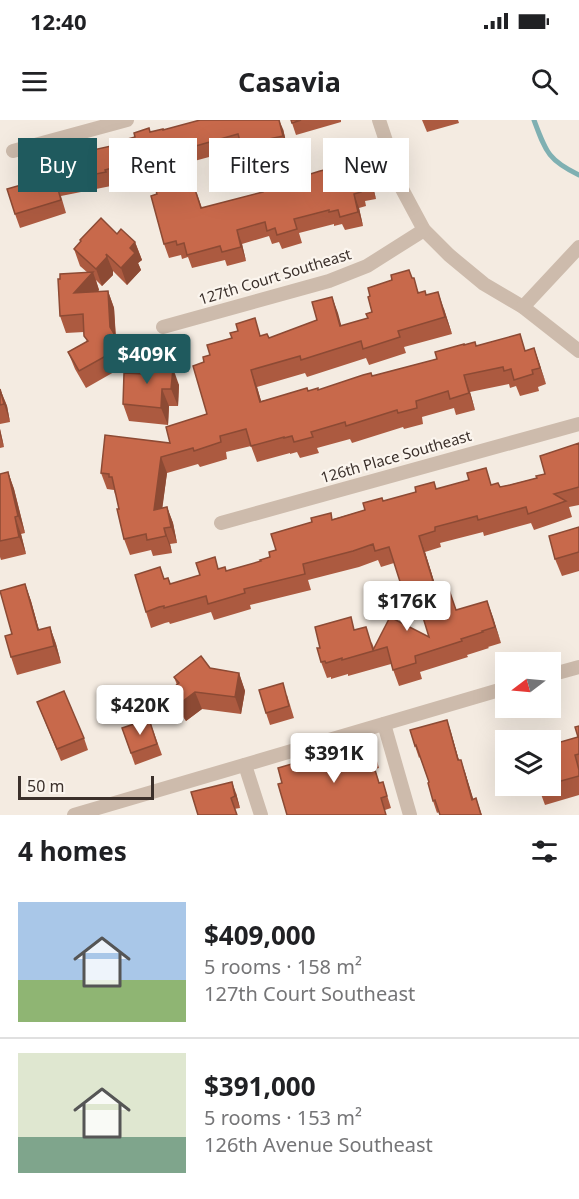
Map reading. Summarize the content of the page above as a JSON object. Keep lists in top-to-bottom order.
{
  "streets": {
    "street": ["127th Court Southeast", "126th Place Southeast"]
  },
  "scale_bar": "50 m",
  "north": "left",
  "page": {
    "status": "12:40",
    "header": "Casavia",
    "chip": [
      "Buy",
      "Rent",
      "Filters",
      "New"
    ],
    "price": [
      "$409K",
      "$176K",
      "$420K",
      "$391K"
    ],
    "scale": "50 m",
    "heading": "4 homes",
    "list": [
      {
        "name": "$409,000",
        "note": "5 rooms · 158 m² · 127th Court Southeast"
      },
      {
        "name": "$391,000",
        "note": "5 rooms · 153 m² · 126th Avenue Southeast"
      }
    ]
  }
}
